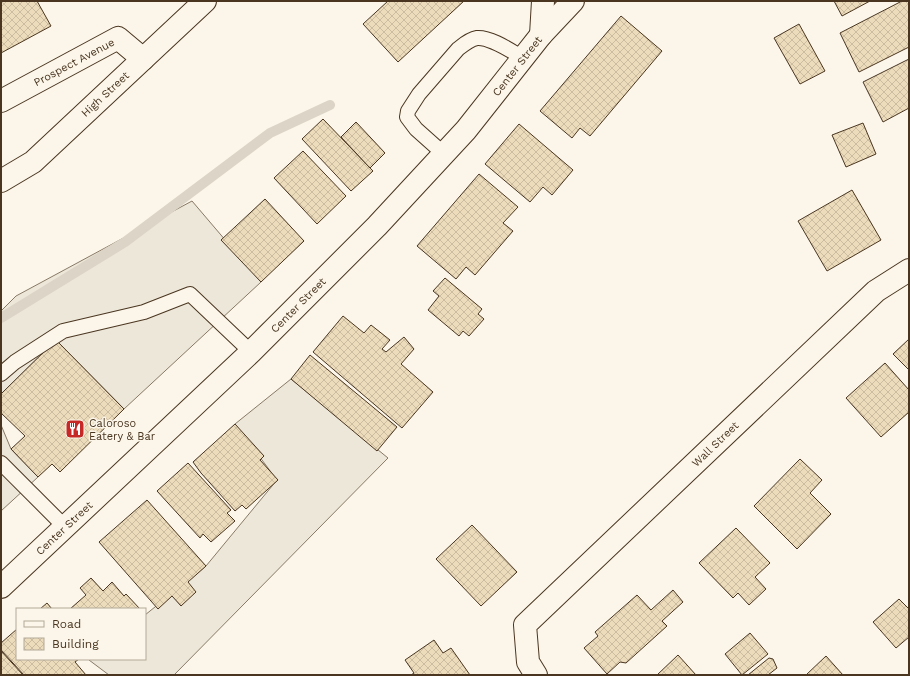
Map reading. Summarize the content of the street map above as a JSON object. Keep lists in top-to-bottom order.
{
  "streets": {
    "street": [
      "Prospect Avenue",
      "Center Street",
      "High Street",
      "Wall Street"
    ]
  },
  "crossings": [
    ["Prospect Avenue", "High Street"]
  ],
  "places": {
    "restaurant": ["Caloroso Eatery & Bar"]
  },
  "legend": ["Road", "Building"]
}
